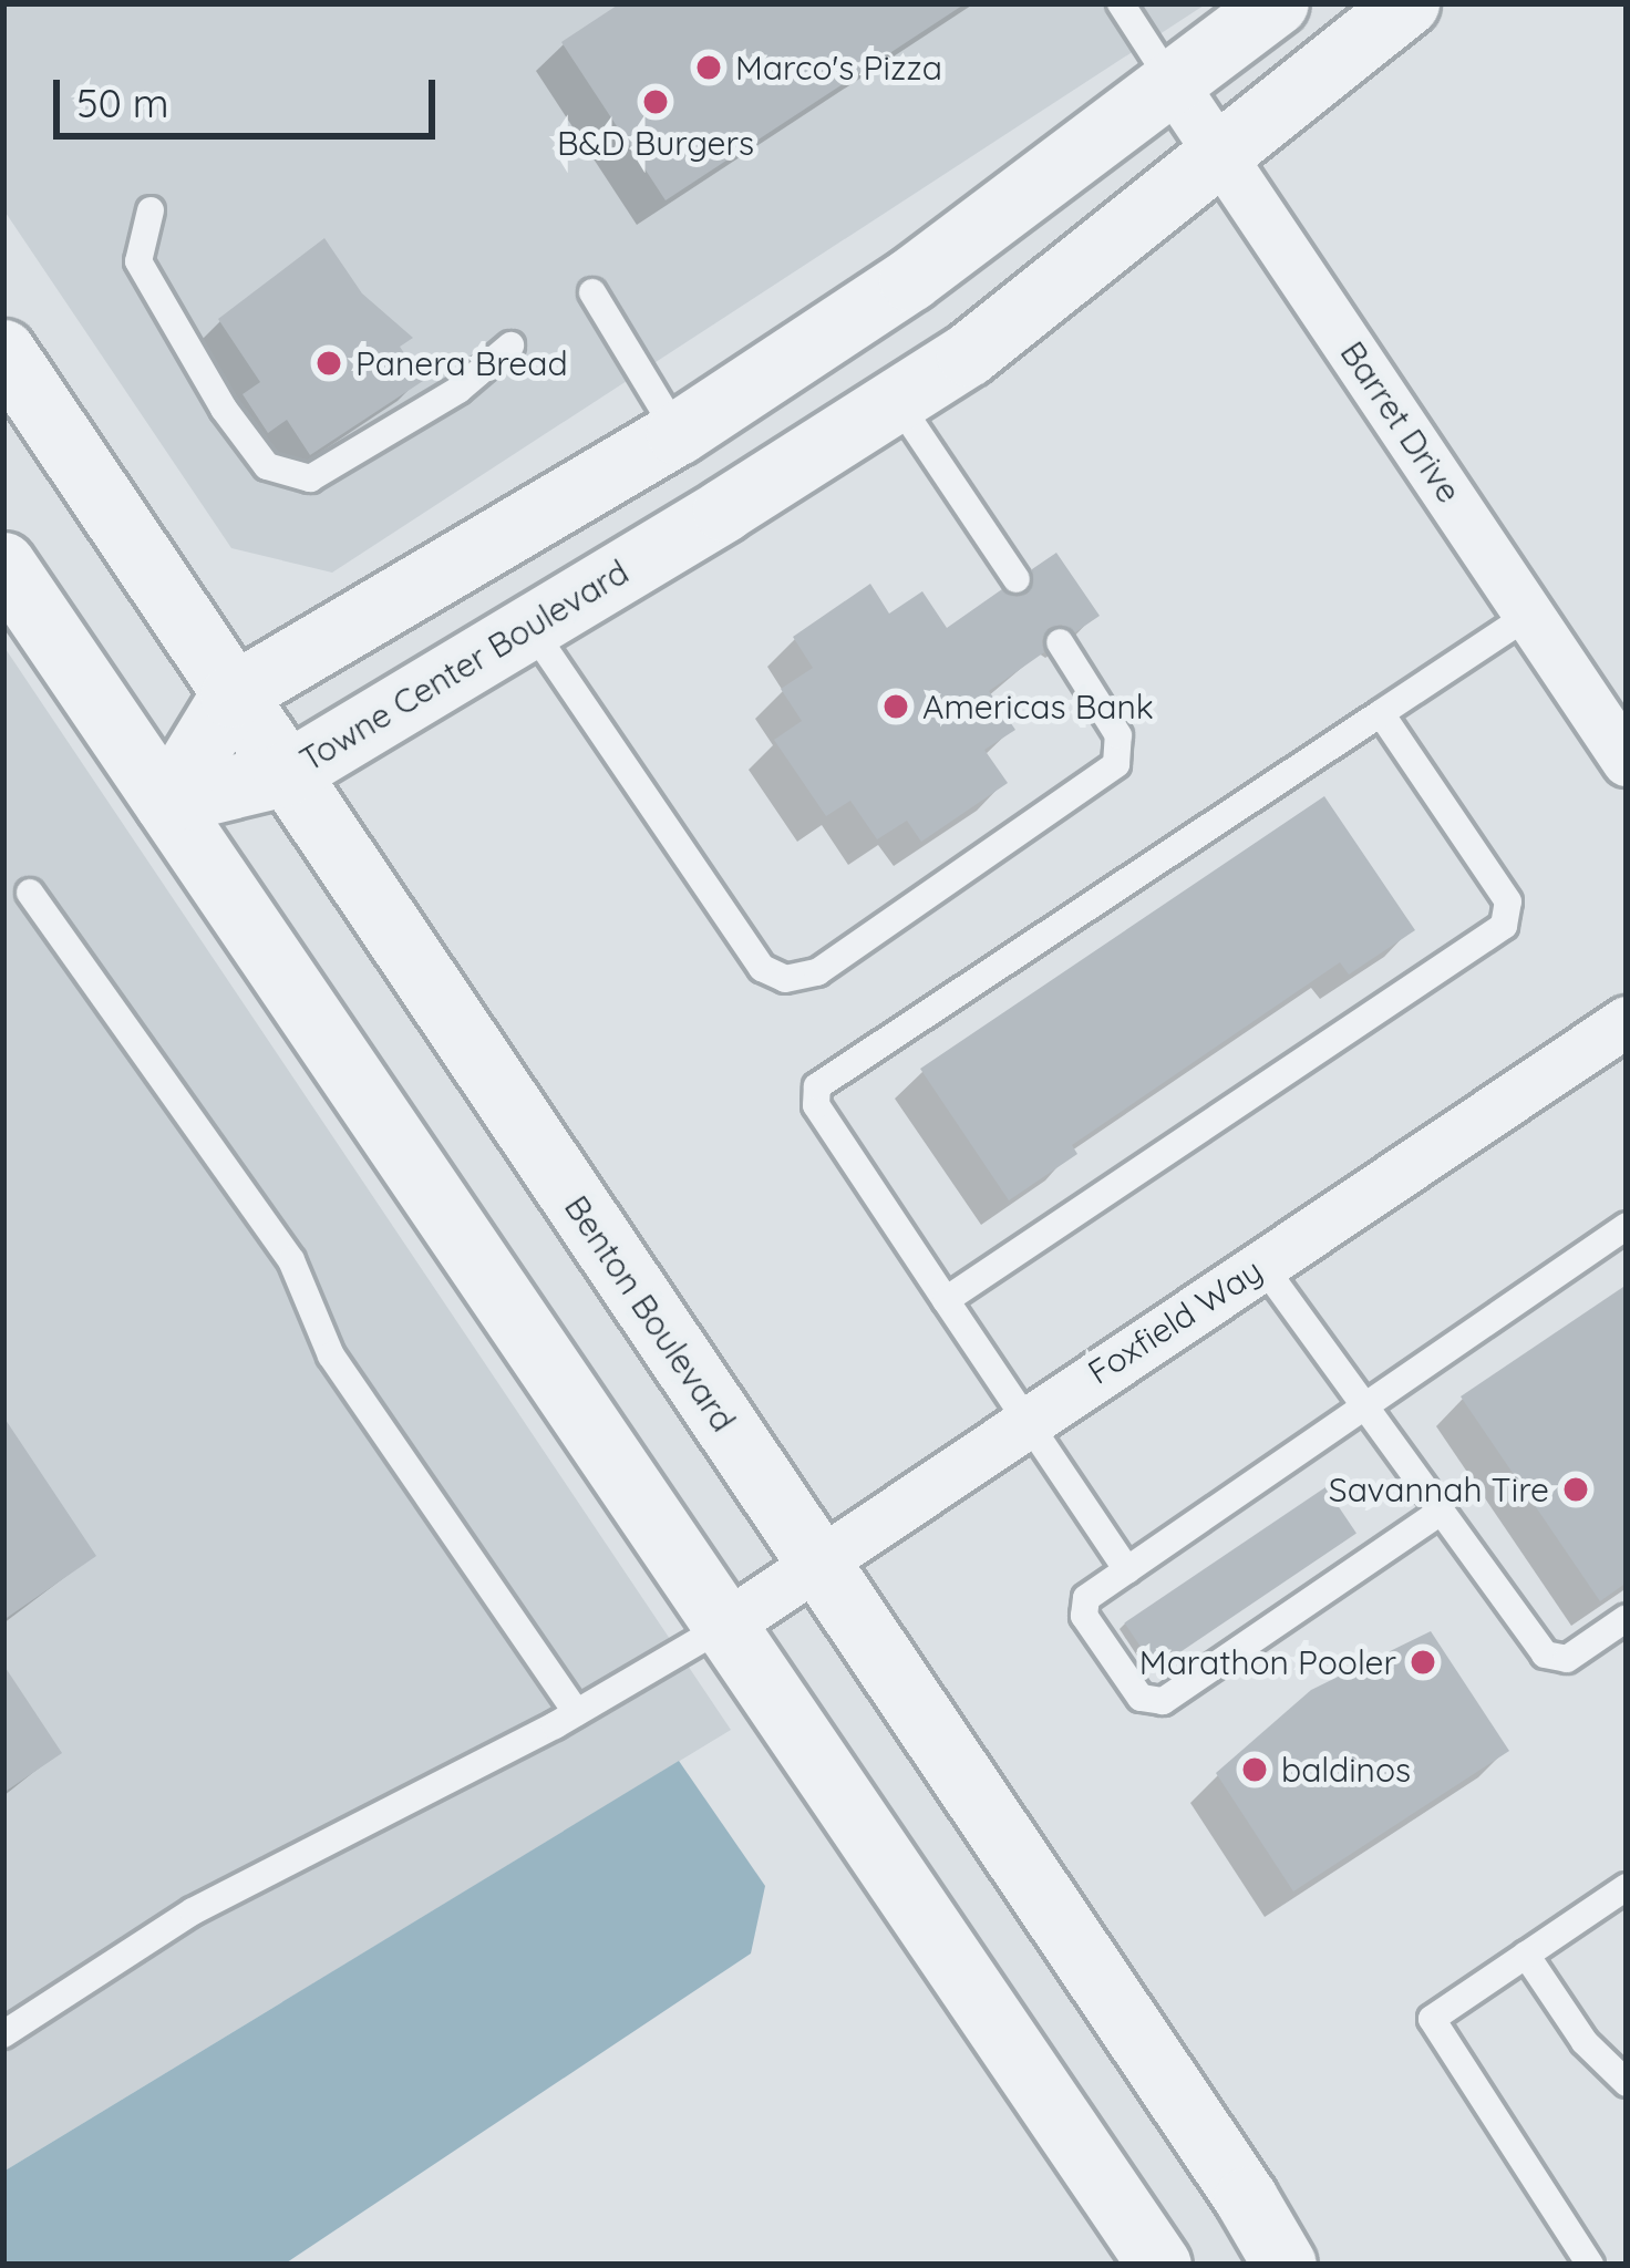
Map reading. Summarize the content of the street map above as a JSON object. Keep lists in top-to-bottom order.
{
  "streets": {
    "street": [
      "Barret Drive",
      "Towne Center Boulevard",
      "Benton Boulevard",
      "Foxfield Way"
    ]
  },
  "crossings": [
    ["Barret Drive", "Towne Center Boulevard"],
    ["Towne Center Boulevard", "Benton Boulevard"],
    ["Benton Boulevard", "Foxfield Way"]
  ],
  "places": [
    "Marco's Pizza",
    "B&D Burgers",
    "Panera Bread",
    "Americas Bank",
    "Savannah Tire",
    "Marathon Pooler",
    "baldinos"
  ],
  "scale_bar": "50 m"
}
